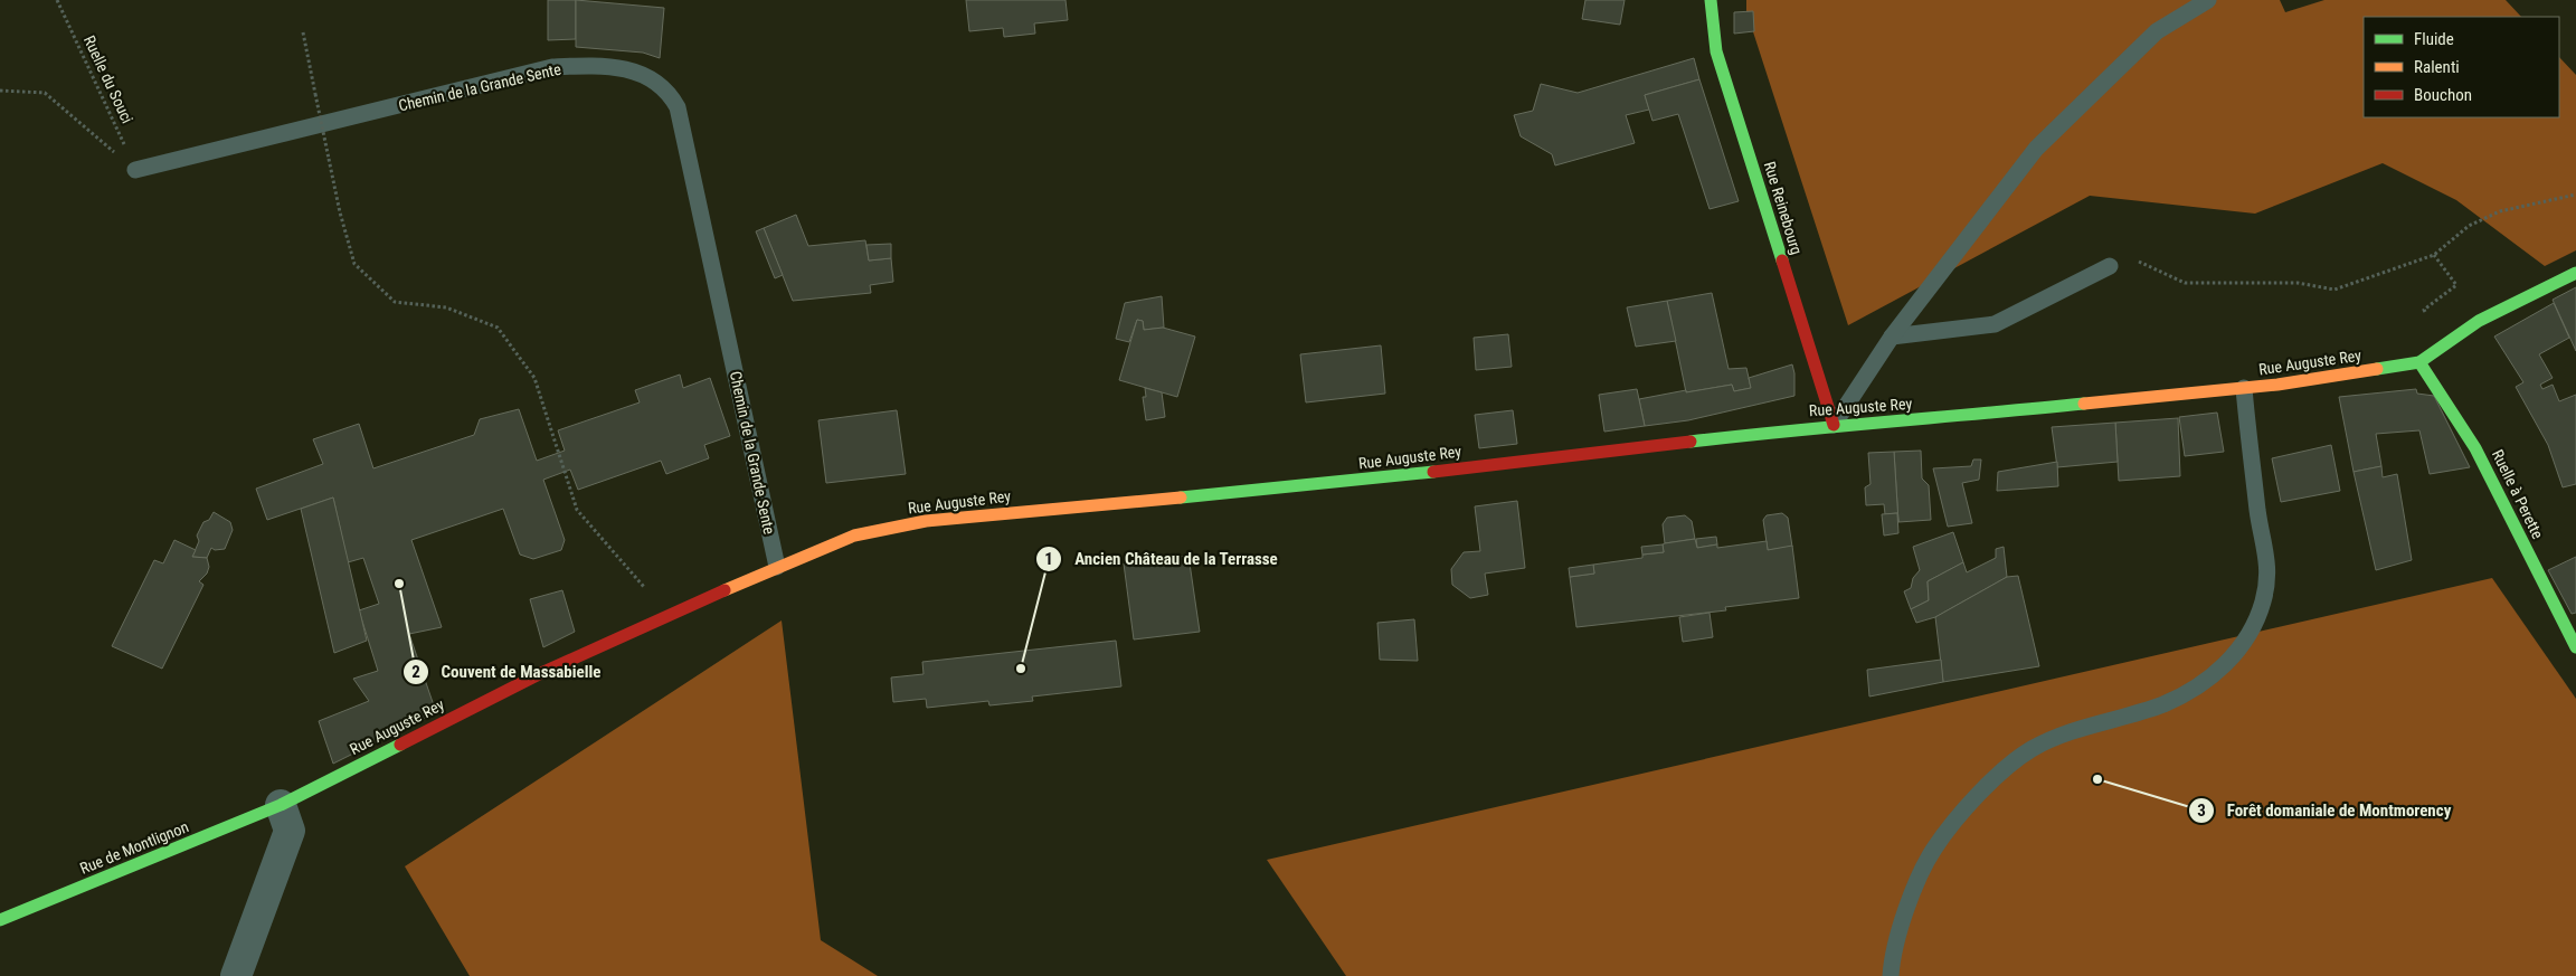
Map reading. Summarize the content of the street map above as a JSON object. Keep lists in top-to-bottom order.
{
  "streets": {
    "street": [
      "Rue Reinebourg",
      "Rue Auguste Rey",
      "Ruelle à Perette",
      "Rue de Montlignon"
    ],
    "lane": ["Chemin de la Grande Sente"],
    "path": ["Ruelle du Souci"]
  },
  "crossings": [
    ["Ruelle du Souci", "Chemin de la Grande Sente"],
    ["Chemin de la Grande Sente", "Rue Auguste Rey"],
    ["Rue Reinebourg", "Rue Auguste Rey"],
    ["Rue Auguste Rey", "Ruelle à Perette"],
    ["Rue Auguste Rey", "Rue de Montlignon"]
  ],
  "places": ["Couvent de Massabielle", "Ancien Château de la Terrasse", "Forêt domaniale de Montmorency"],
  "legend": ["Fluide", "Ralenti", "Bouchon"]
}
